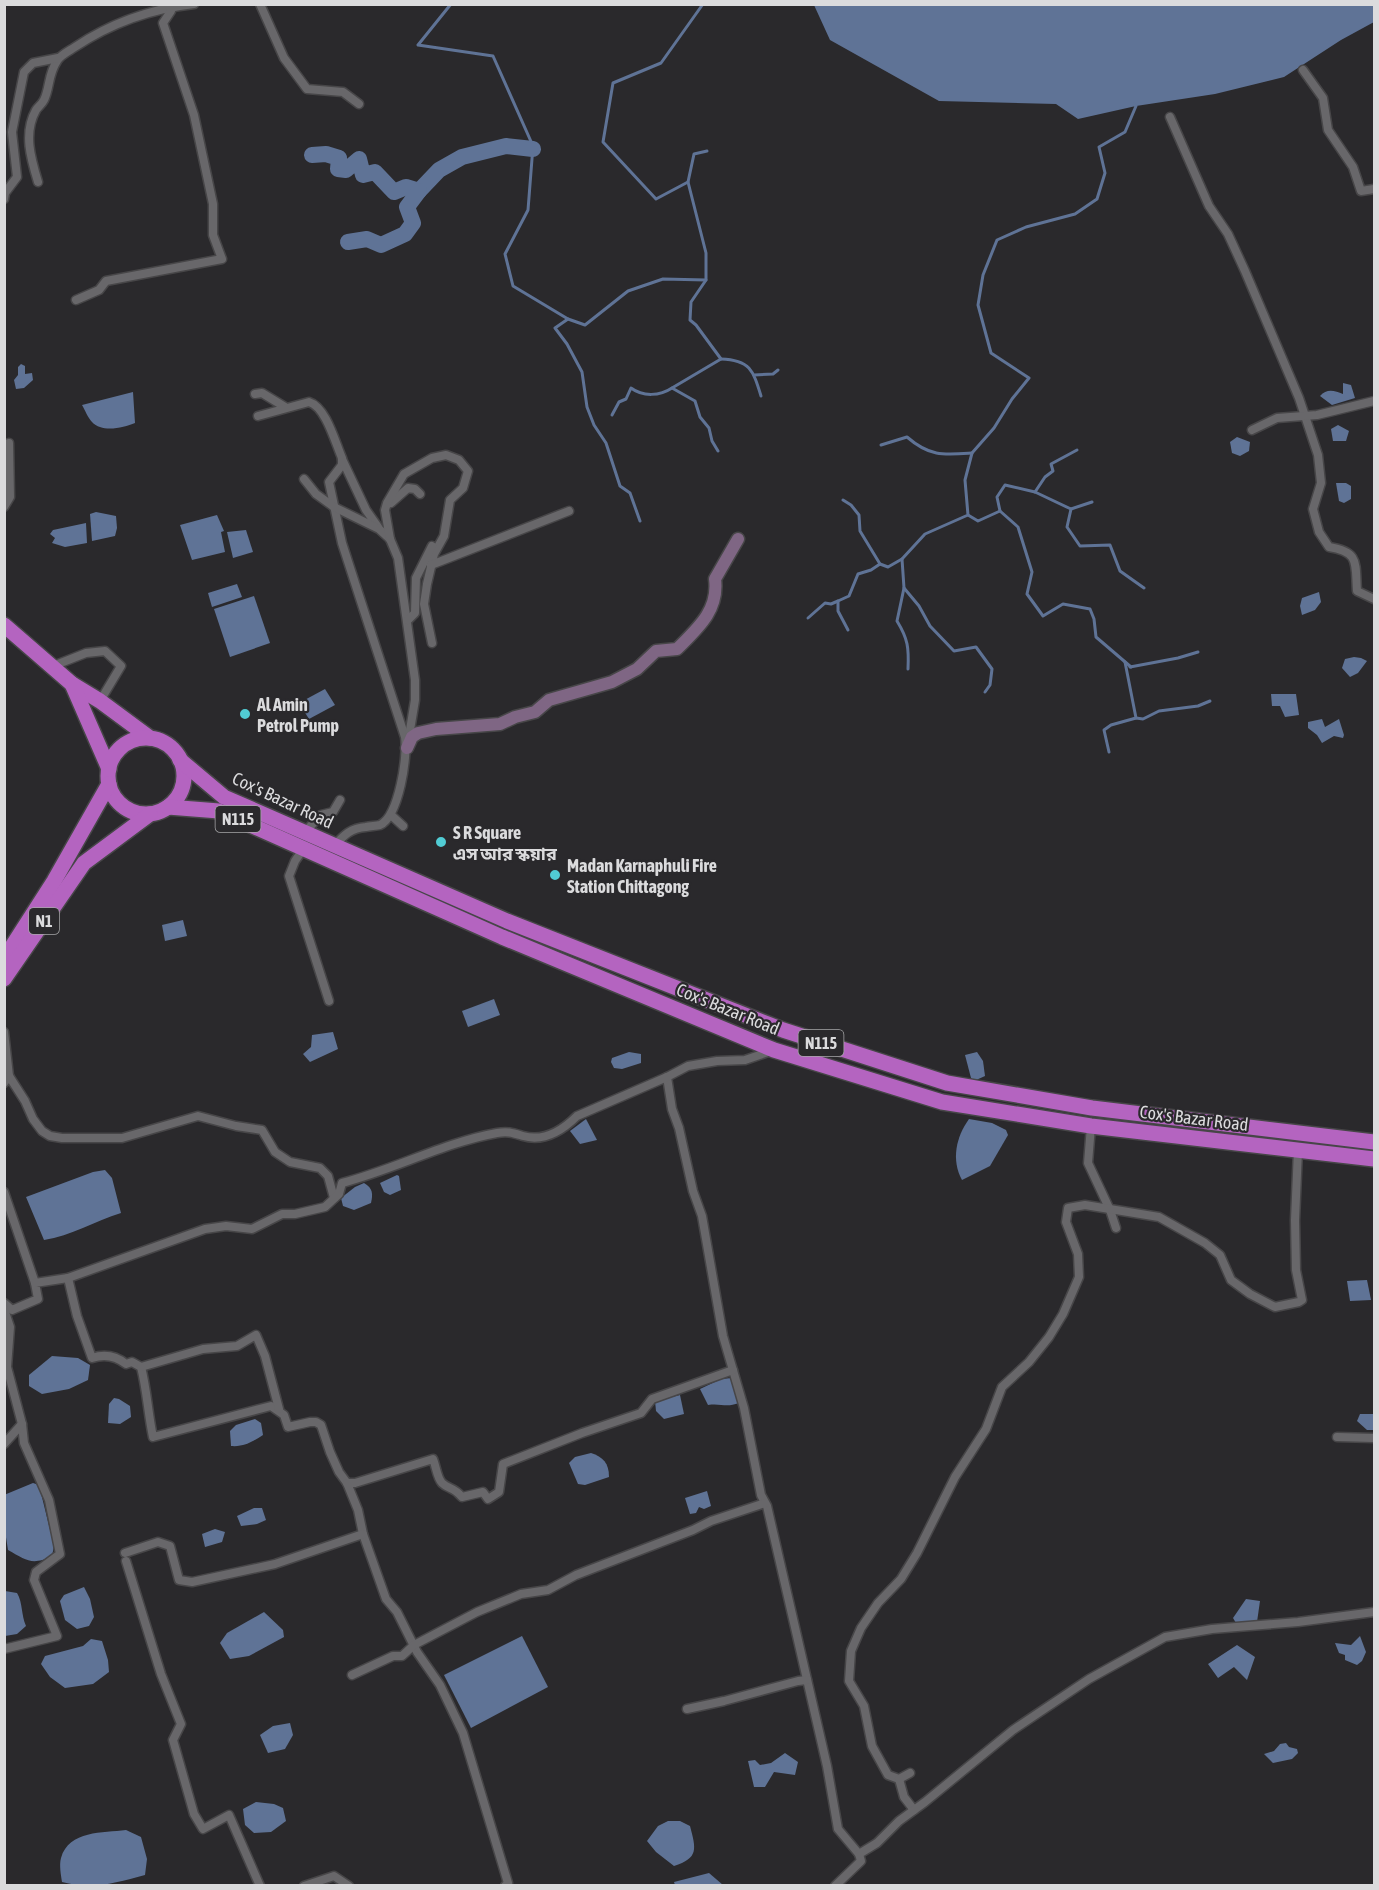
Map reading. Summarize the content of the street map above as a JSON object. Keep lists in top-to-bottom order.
{
  "streets": {
    "highway": ["Cox's Bazar Road", "N115", "N1"]
  },
  "crossings": [
    ["Cox's Bazar Road", "N1"]
  ],
  "places": ["Al Amin Petrol Pump", "S R Square এস আর স্কয়ার", "Madan Karnaphuli Fire Station Chittagong"]
}
